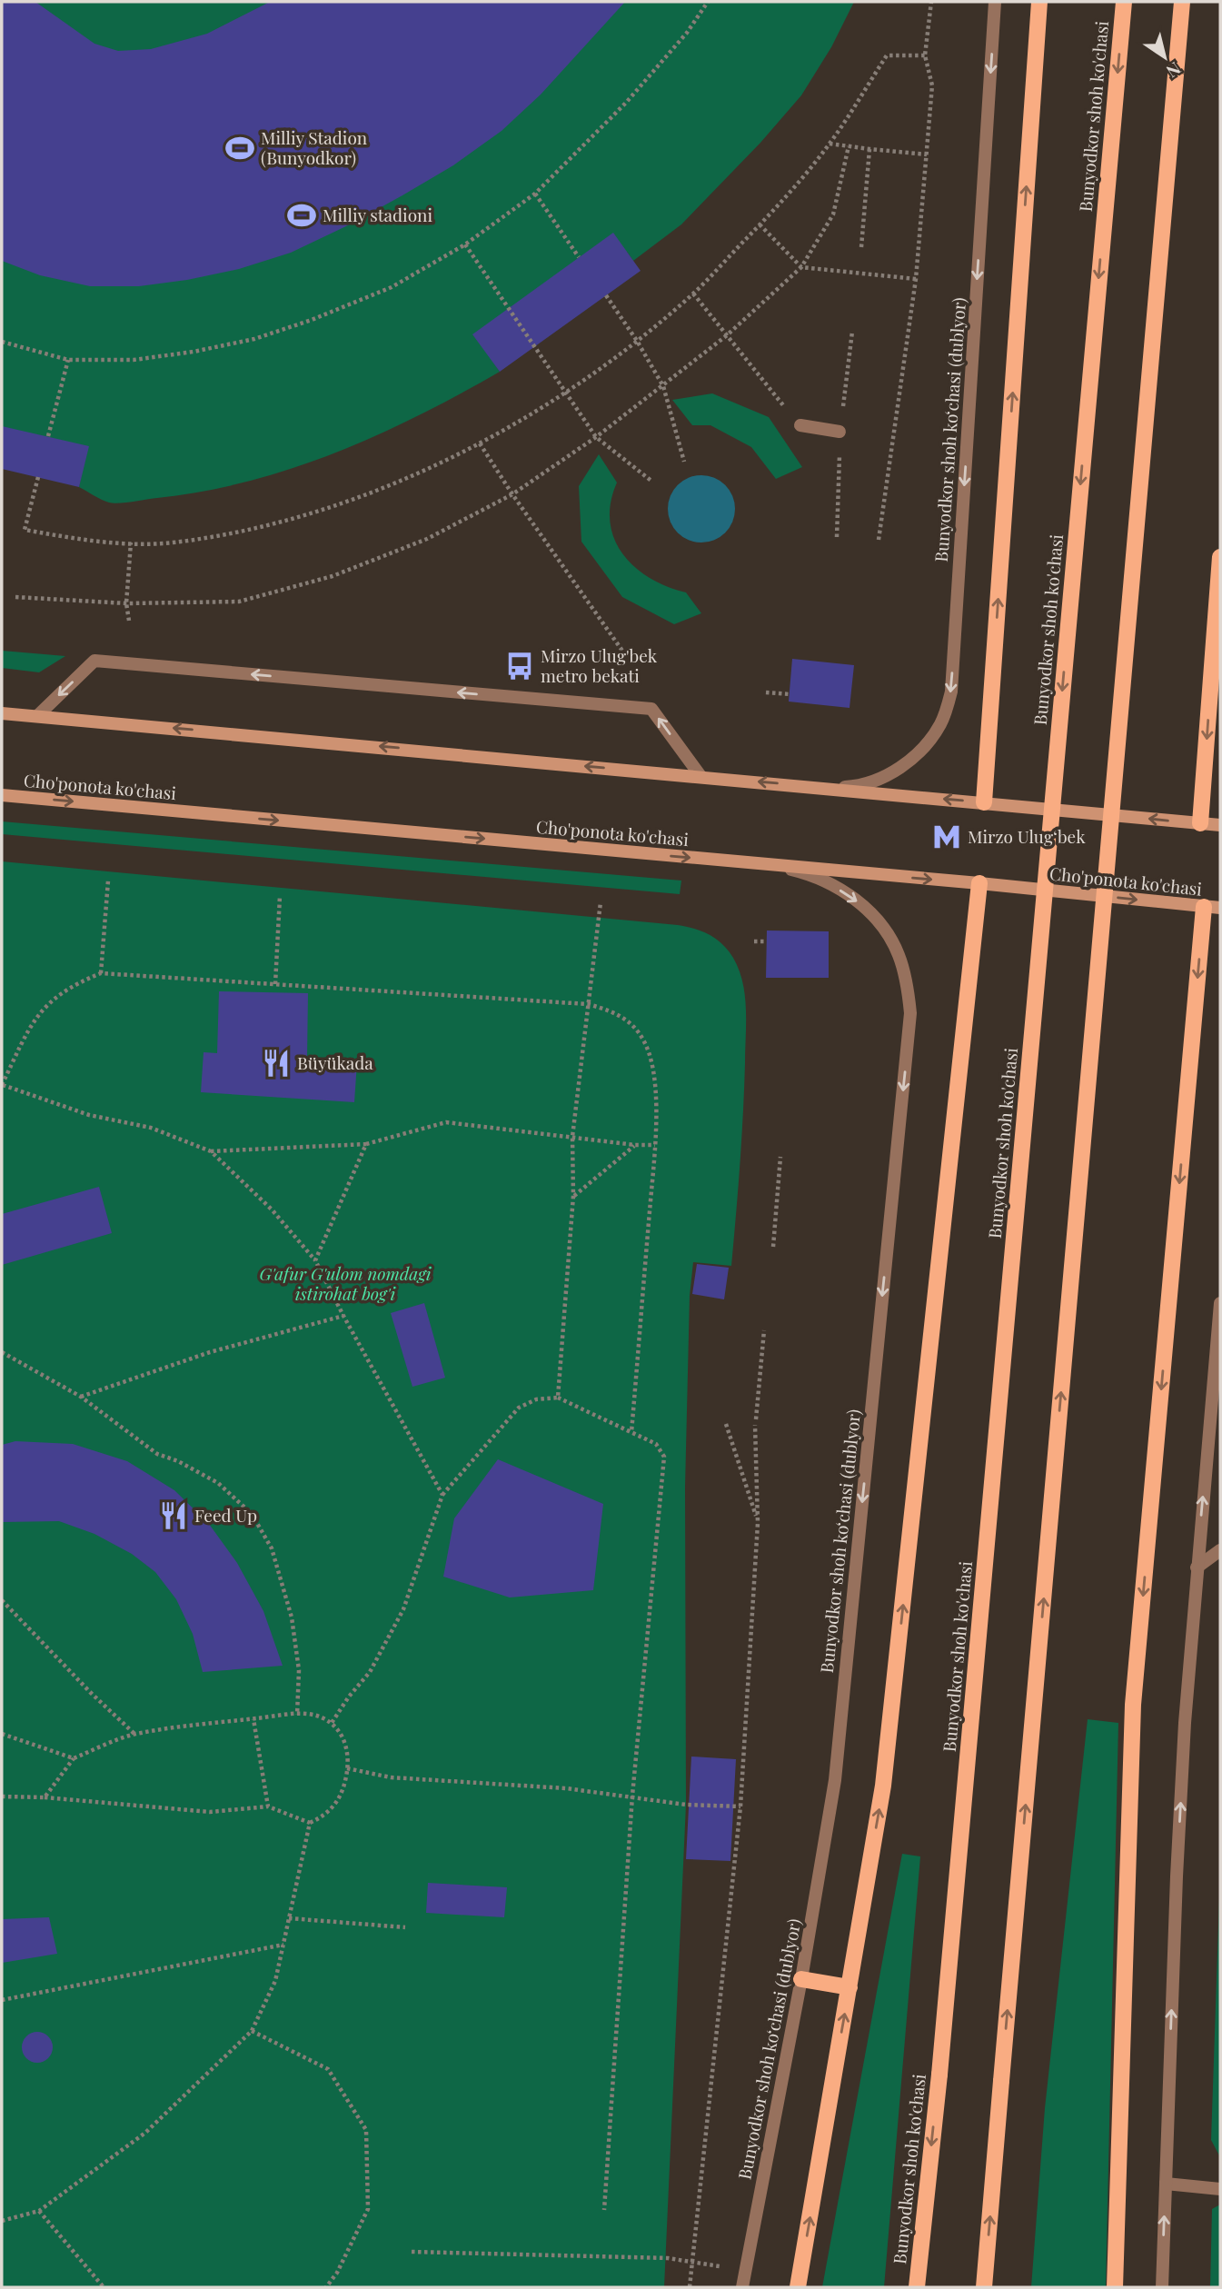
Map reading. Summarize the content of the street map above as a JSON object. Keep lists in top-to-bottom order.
{
  "streets": {
    "main road": ["Bunyodkor shoh ko'chasi", "Cho'ponota ko'chasi"],
    "street": ["Bunyodkor shoh koʻchasi (dublyor)"]
  },
  "crossings": [
    ["Bunyodkor shoh koʻchasi (dublyor)", "Cho'ponota ko'chasi"]
  ],
  "one_way": ["Bunyodkor shoh koʻchasi (dublyor)"],
  "parks": ["G'afur G'ulom nomdagi istirohat bog'i"],
  "places": {
    "sports": ["Milliy Stadion (Bunyodkor)", "Milliy stadioni"],
    "bus stop": ["Mirzo Ulug'bek metro bekati"],
    "metro station": ["Mirzo Ulugʻbek"],
    "restaurant": ["Büyükada", "Feed Up"]
  },
  "north": "bottom right"
}
